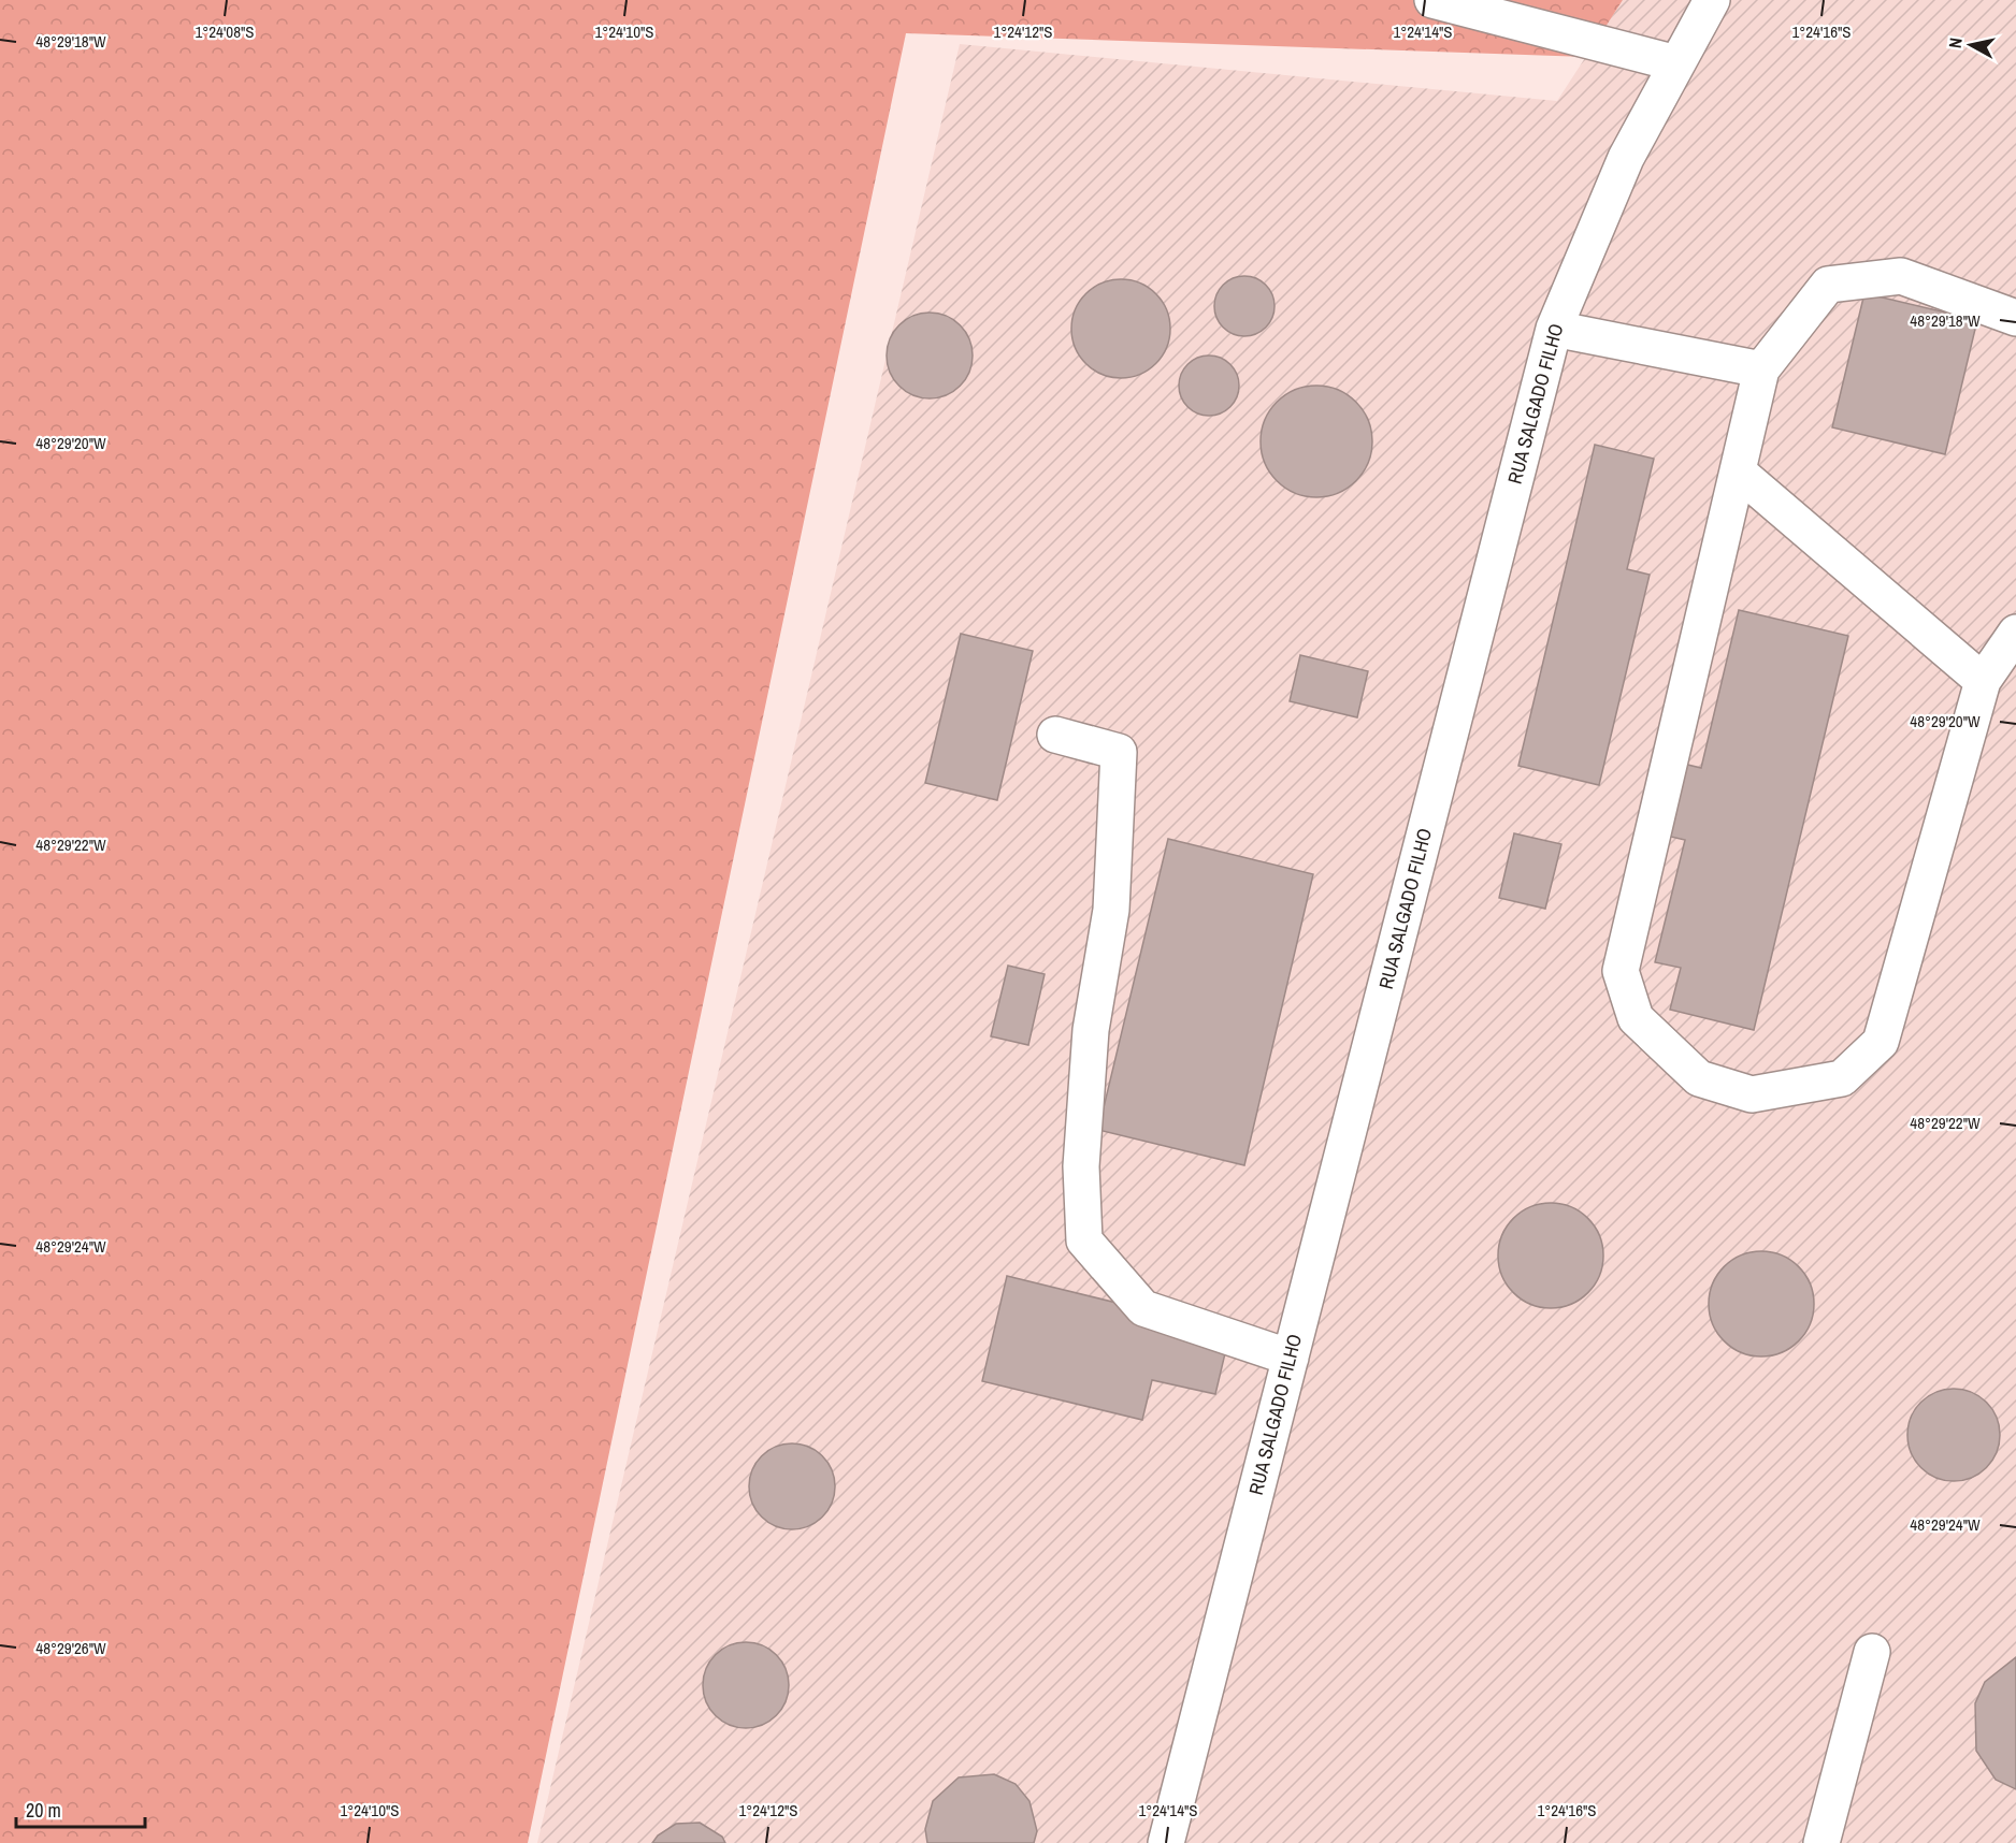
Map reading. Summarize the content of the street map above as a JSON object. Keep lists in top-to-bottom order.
{
  "streets": {
    "lane": ["RUA SALGADO FILHO"]
  },
  "scale_bar": "20 m",
  "north": "left",
  "coordinates": [
    "1°24'08\"S",
    "1°24'10\"S",
    "1°24'12\"S",
    "1°24'14\"S",
    "1°24'16\"S",
    "48°29'18\"W",
    "48°29'20\"W",
    "48°29'22\"W",
    "48°29'24\"W",
    "48°29'26\"W"
  ]
}
